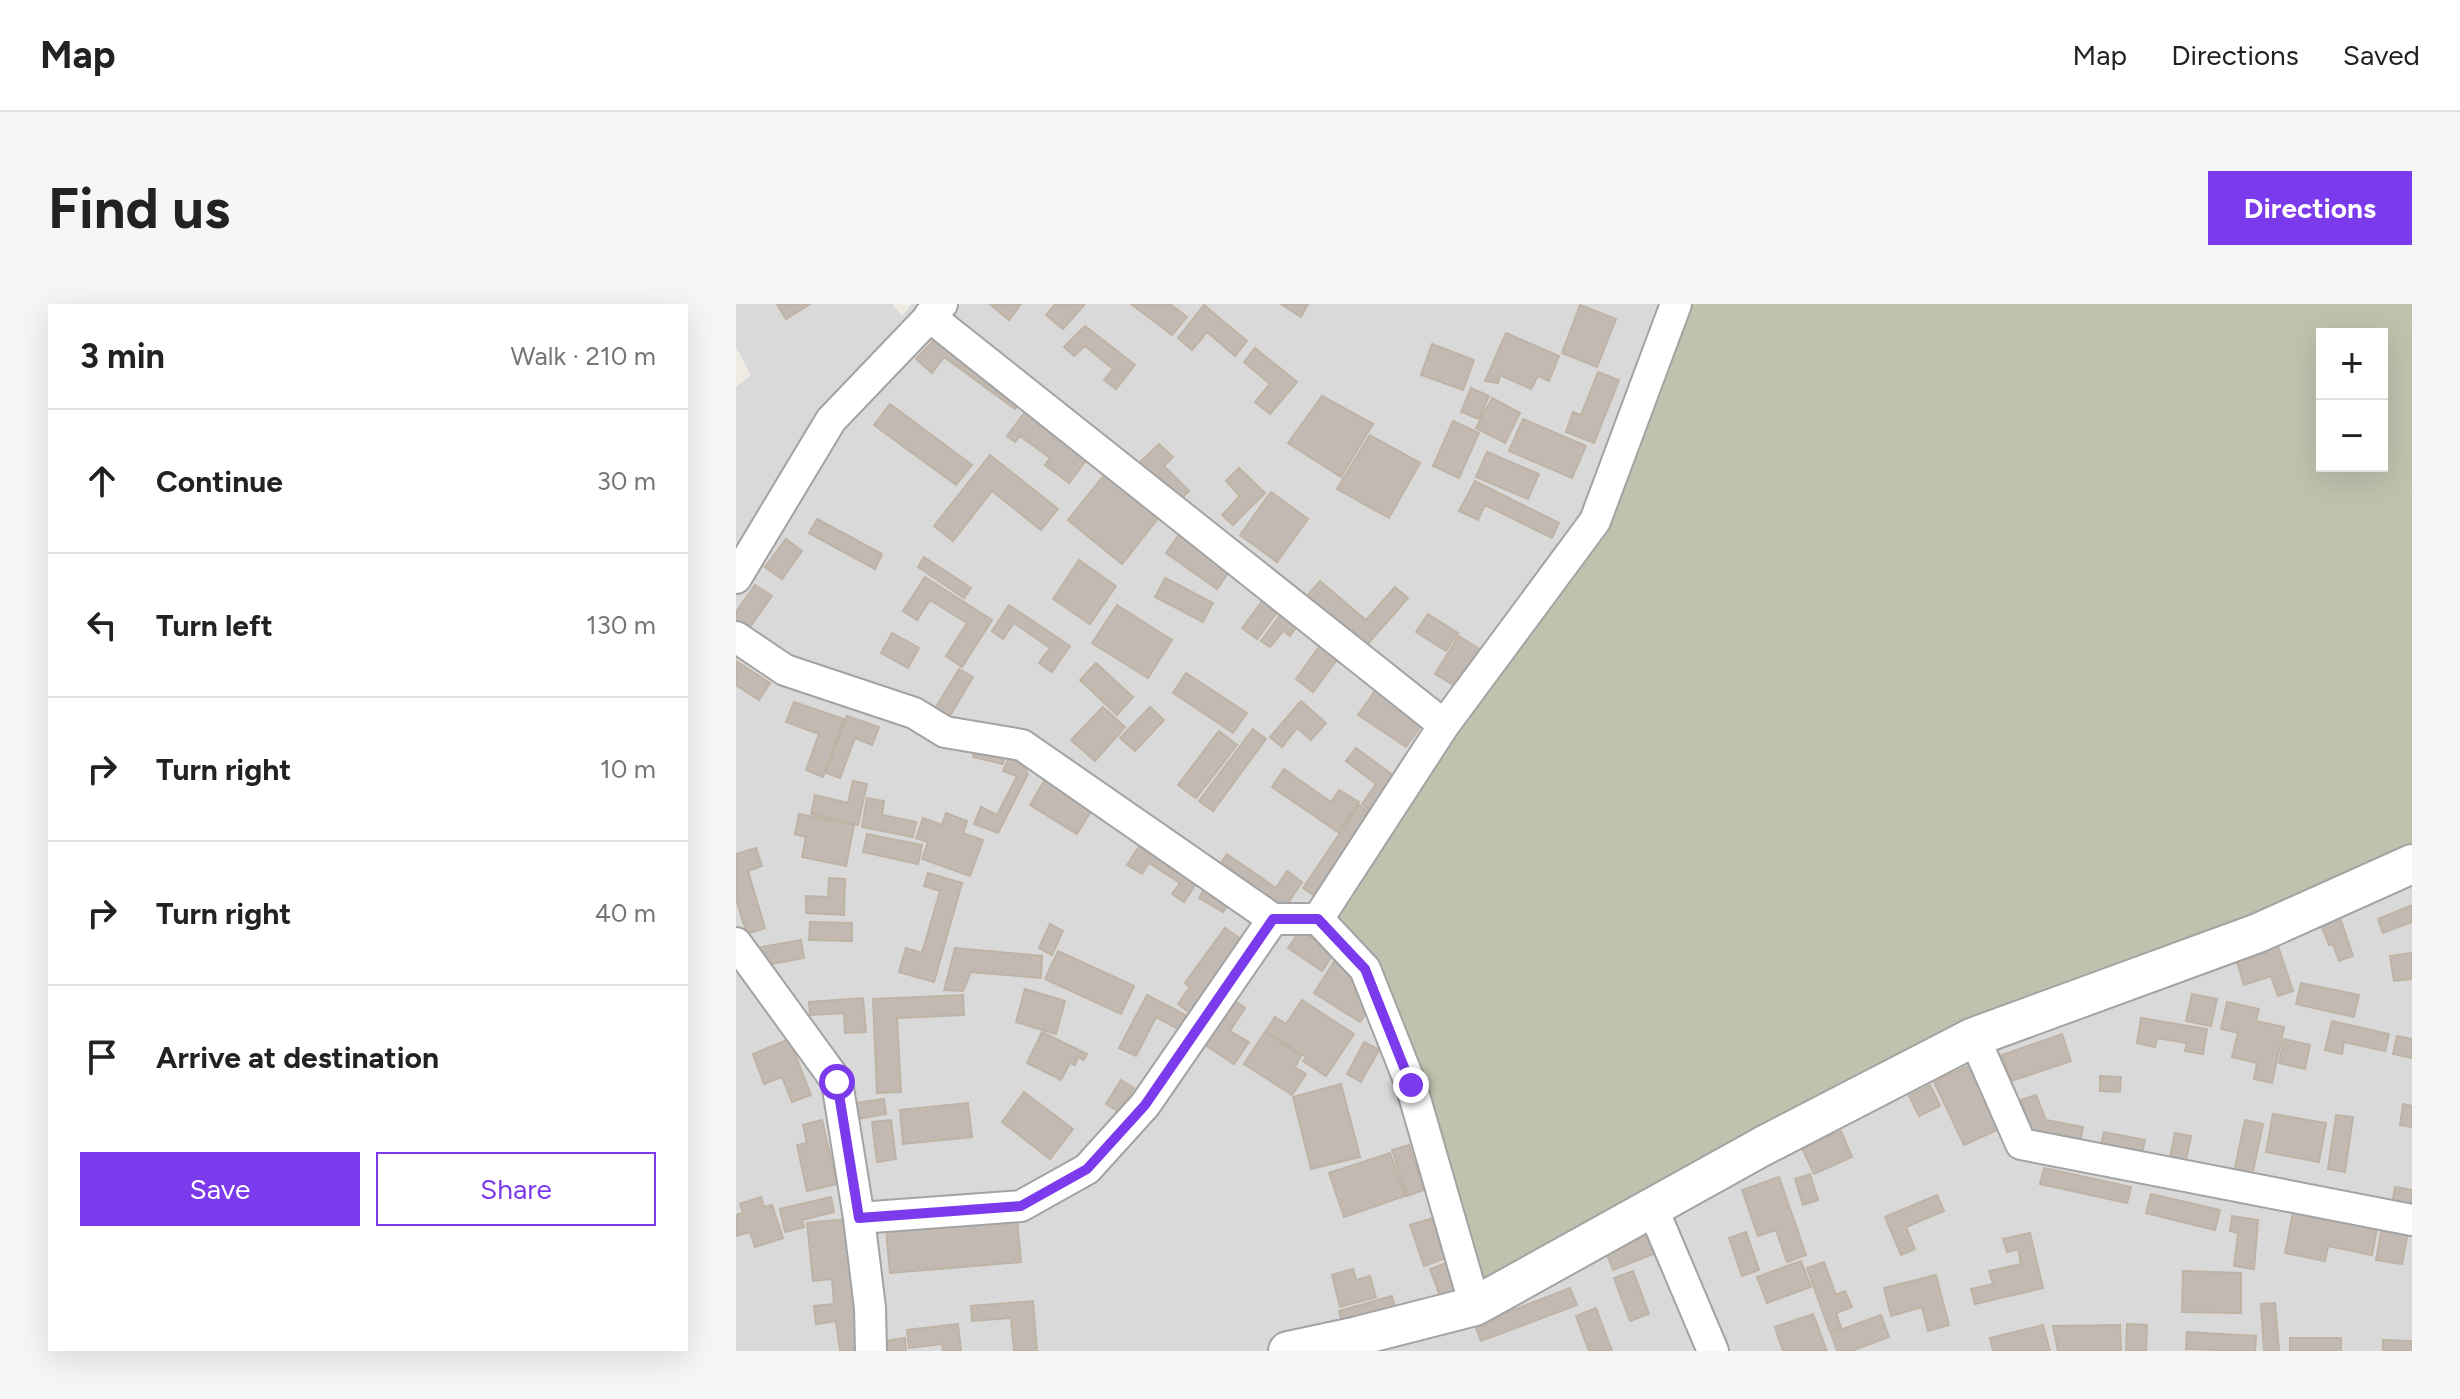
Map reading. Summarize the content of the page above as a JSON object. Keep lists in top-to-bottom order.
{
  "page": {
    "header": "Map",
    "nav": ["Map", "Directions", "Saved"],
    "buttons": [
      "Directions",
      ["Save", "Share"]
    ],
    "title": "Find us",
    "heading": ["3 min", "Walk · 210 m"],
    "map_buttons": ["+", "−"],
    "list": [
      ["Continue", "30 m"],
      ["Turn left", "130 m"],
      ["Turn right", "10 m"],
      ["Turn right", "40 m"],
      "Arrive at destination"
    ]
  }
}
